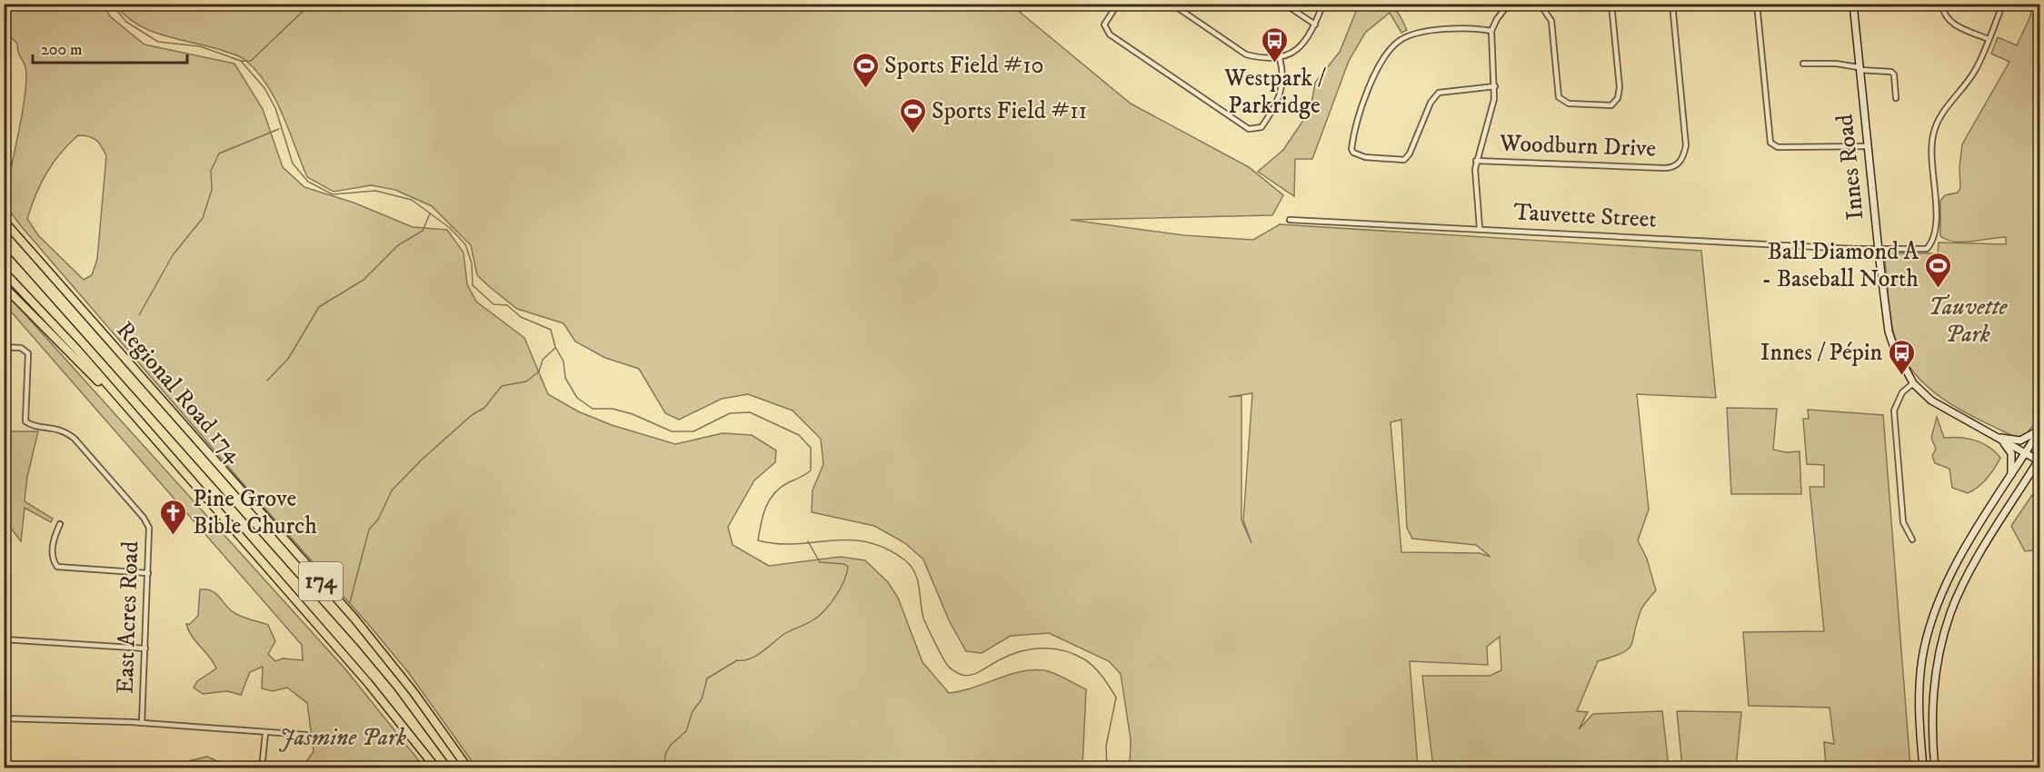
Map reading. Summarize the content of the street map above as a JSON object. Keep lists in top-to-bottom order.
{
  "streets": {
    "highway": ["Regional Road 174", "174"],
    "main road": ["Innes Road"],
    "street": ["Woodburn Drive", "Tauvette Street", "East Acres Road"]
  },
  "crossings": [
    ["Innes Road", "Tauvette Street"]
  ],
  "parks": ["Tauvette Park", "Jasmine Park"],
  "places": {
    "bus stop": ["Westpark / Parkridge", "Innes / Pépin"],
    "sports": ["Sports Field #10", "Sports Field #11", "Ball Diamond A - Baseball North"],
    "church": ["Pine Grove Bible Church"]
  },
  "scale_bar": "200 m"
}
